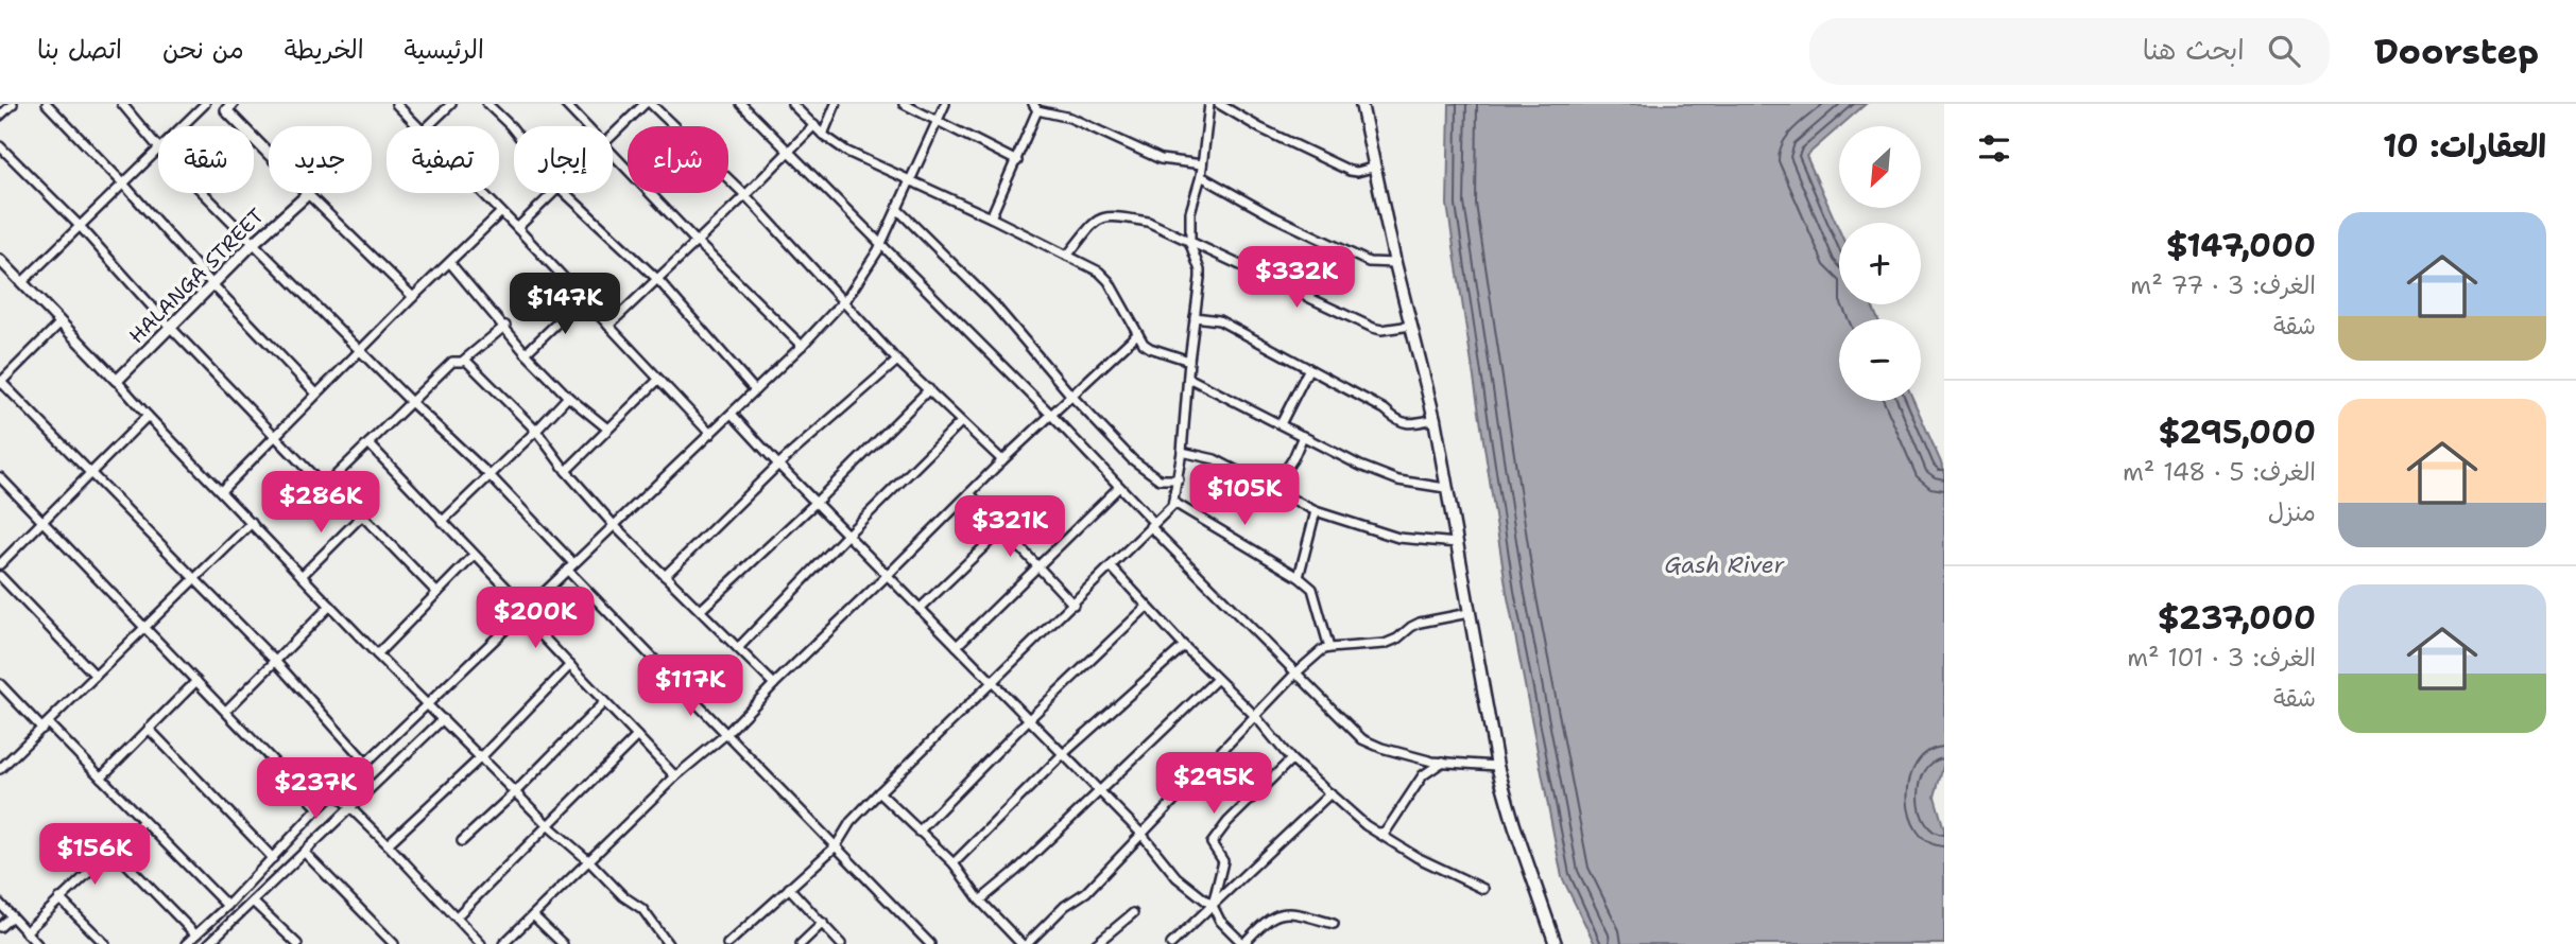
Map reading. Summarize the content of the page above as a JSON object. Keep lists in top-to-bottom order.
{
  "streets": {
    "street": ["HALANGA STREET"]
  },
  "water": ["Gash River"],
  "north": "bottom left",
  "page": {
    "header": "Doorstep",
    "search": "ابحث هنا",
    "nav": [
      "الرئيسية",
      "الخريطة",
      "من نحن",
      "اتصل بنا"
    ],
    "heading": "العقارات: 10",
    "map_buttons": ["+", "−"],
    "chip": [
      "شراء",
      "إيجار",
      "تصفية",
      "جديد",
      "شقة"
    ],
    "list": [
      {
        "name": "$147,000",
        "note": "الغرف: 3 · 77 m² · شقة"
      },
      {
        "name": "$295,000",
        "note": "الغرف: 5 · 148 m² · منزل"
      },
      {
        "name": "$237,000",
        "note": "الغرف: 3 · 101 m² · شقة"
      }
    ],
    "price": [
      "$332K",
      "$147K",
      "$105K",
      "$286K",
      "$321K",
      "$200K",
      "$117K",
      "$295K",
      "$237K",
      "$156K"
    ]
  }
}
